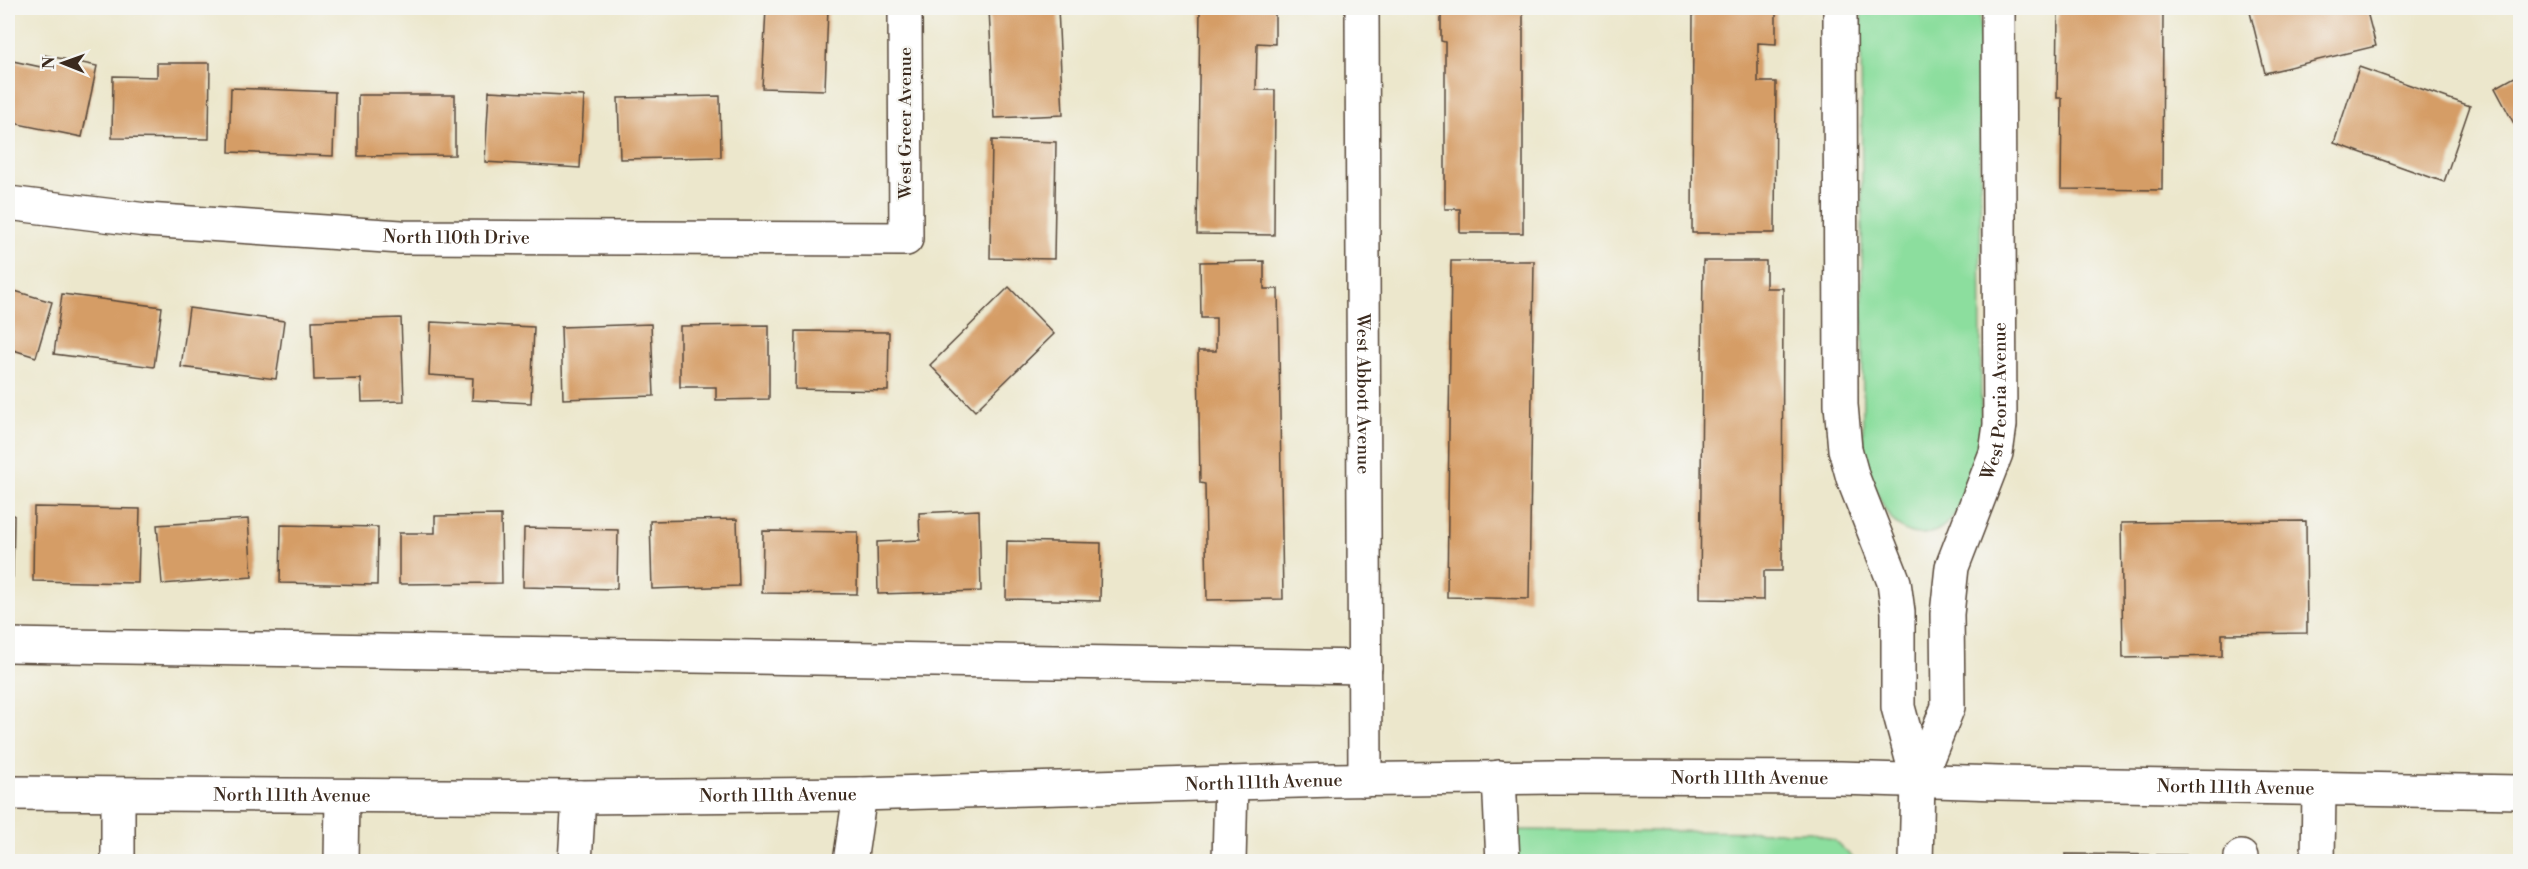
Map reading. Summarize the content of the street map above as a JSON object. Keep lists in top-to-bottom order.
{
  "streets": {
    "street": [
      "West Greer Avenue",
      "North 110th Drive",
      "West Abbott Avenue",
      "West Peoria Avenue",
      "North 111th Avenue"
    ]
  },
  "crossings": [
    ["West Greer Avenue", "North 110th Drive"],
    ["West Abbott Avenue", "North 111th Avenue"],
    ["West Peoria Avenue", "North 111th Avenue"]
  ],
  "north": "left"
}
